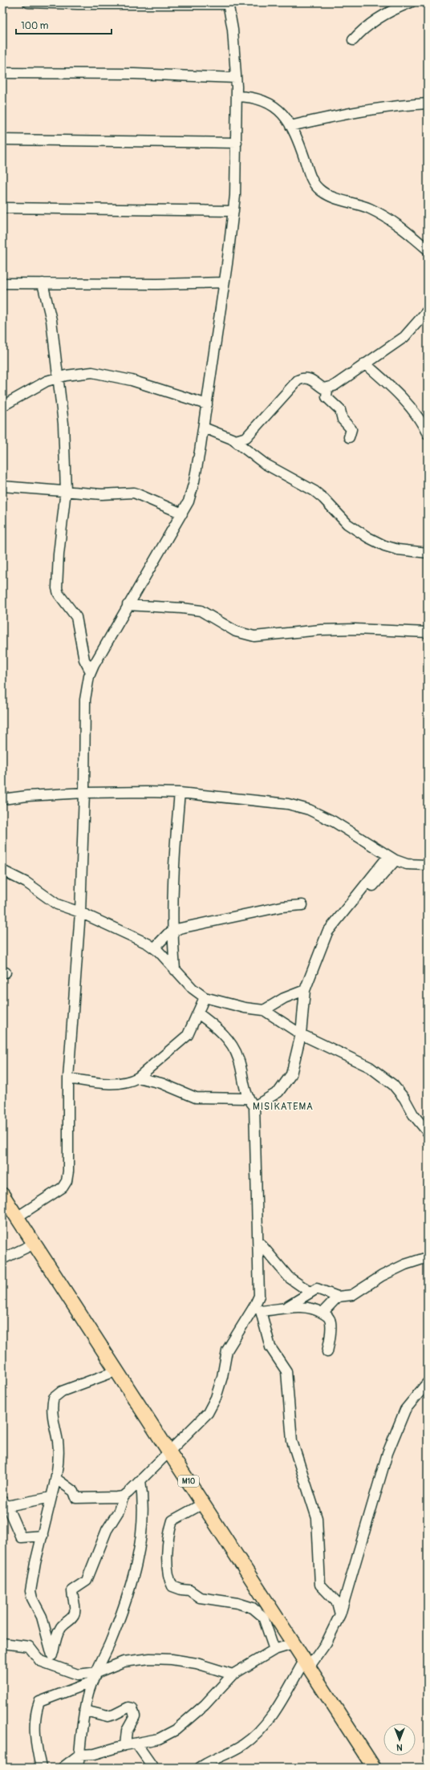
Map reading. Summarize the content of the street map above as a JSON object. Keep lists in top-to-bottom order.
{
  "streets": {
    "highway": ["M10"]
  },
  "districts": ["MISIKATEMA"],
  "scale_bar": "100 m",
  "north": "bottom"
}
